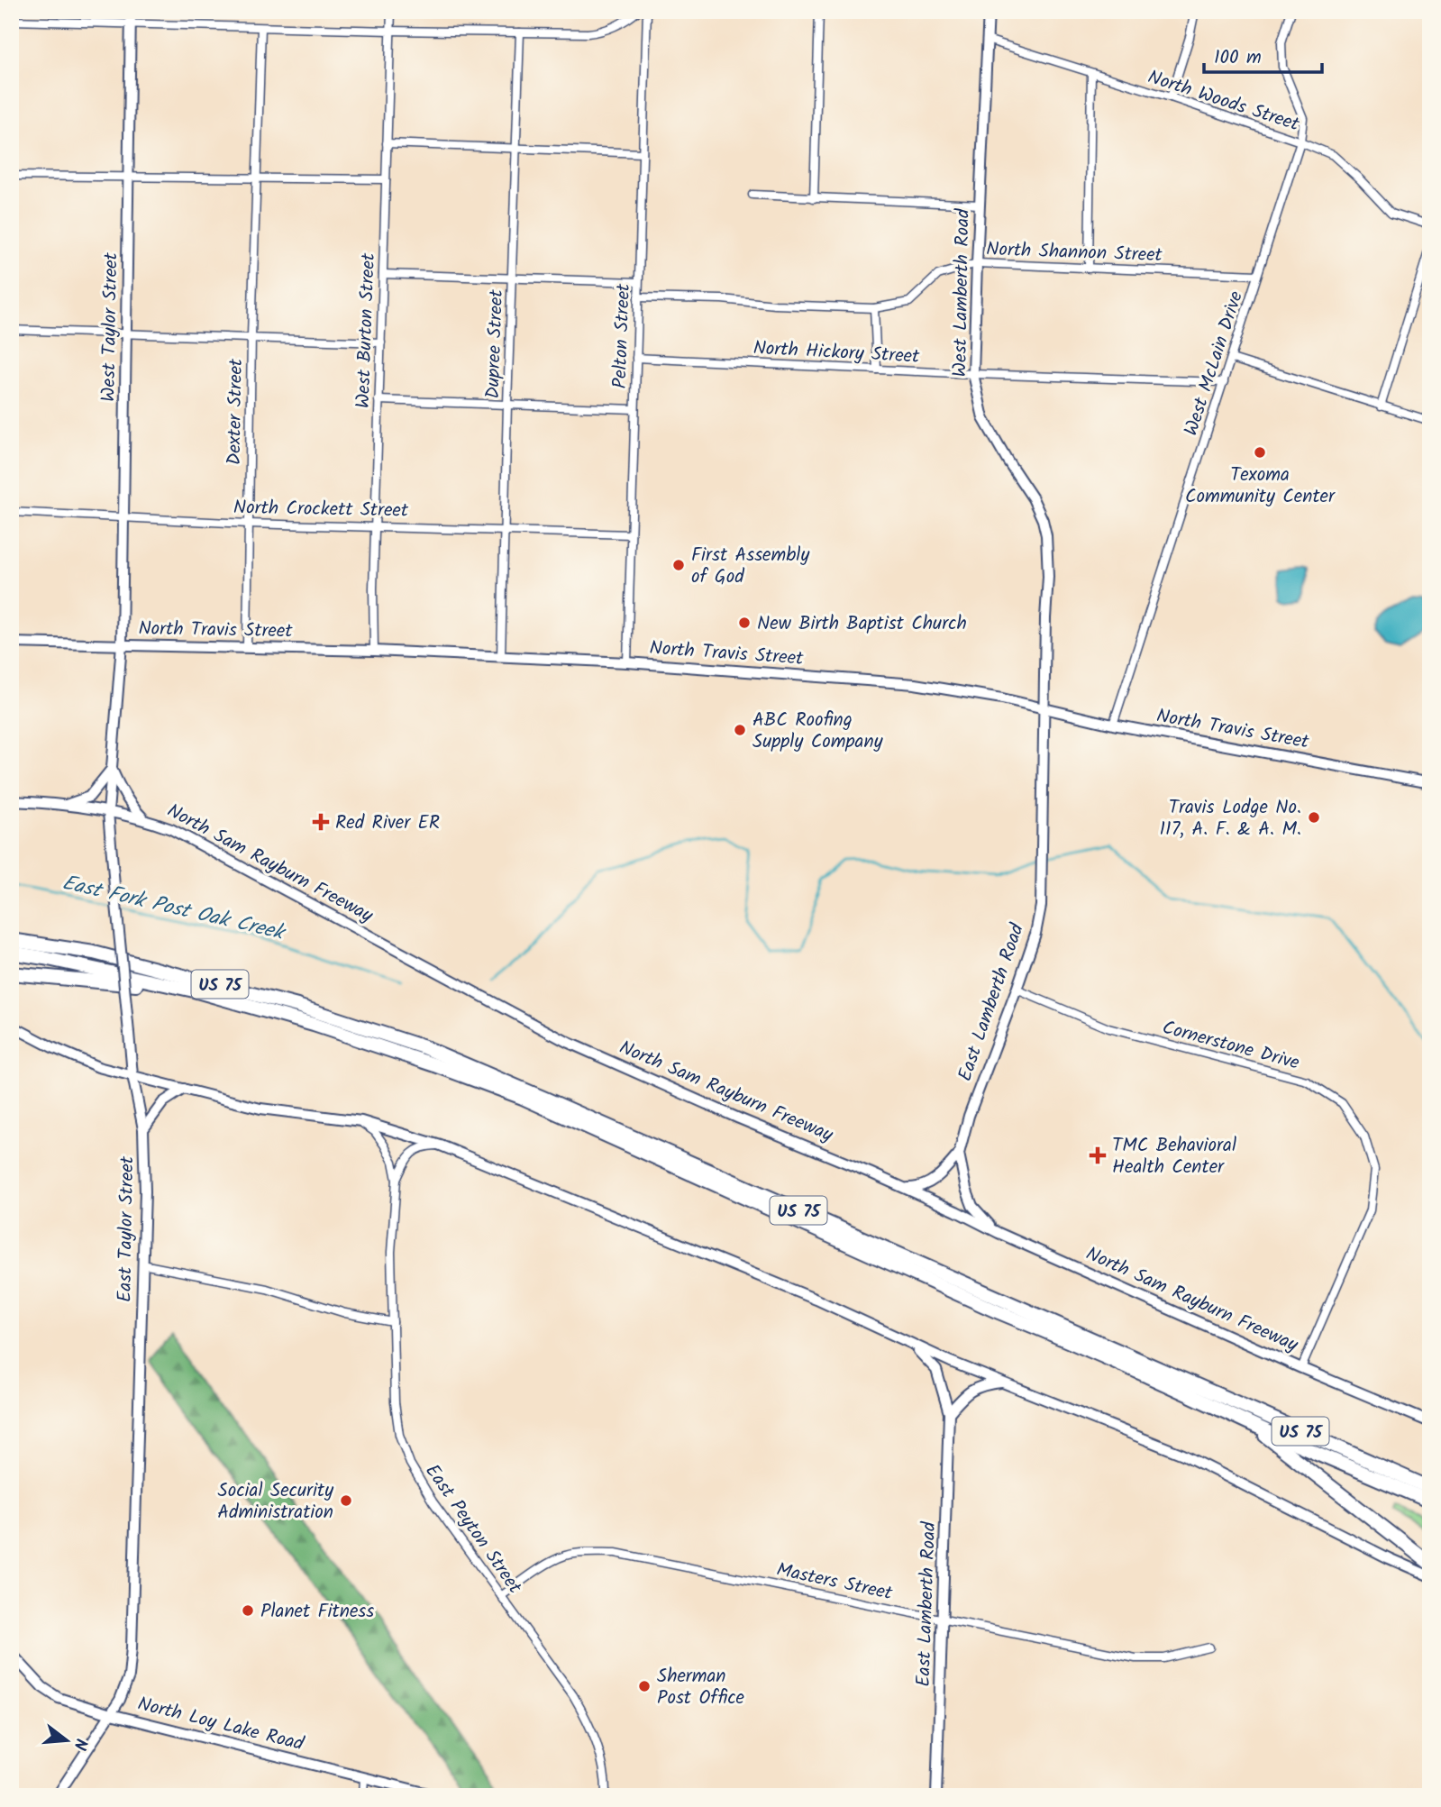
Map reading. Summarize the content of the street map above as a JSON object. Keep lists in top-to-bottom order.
{
  "streets": {
    "highway": ["US 75"],
    "main road": [
      "West Lamberth Road",
      "West Taylor Street",
      "North Travis Street",
      "North Sam Rayburn Freeway",
      "East Lamberth Road",
      "East Taylor Street",
      "North Loy Lake Road"
    ],
    "street": [
      "North Woods Street",
      "North Shannon Street",
      "West Burton Street",
      "Pelton Street",
      "Dupree Street",
      "North Hickory Street",
      "West McLain Drive",
      "Dexter Street",
      "North Crockett Street",
      "Cornerstone Drive",
      "East Peyton Street",
      "Masters Street"
    ]
  },
  "crossings": [
    ["North Woods Street", "West Lamberth Road"],
    ["North Woods Street", "West McLain Drive"],
    ["North Shannon Street", "West Lamberth Road"],
    ["North Shannon Street", "Pelton Street"],
    ["North Shannon Street", "West McLain Drive"],
    ["West Lamberth Road", "North Hickory Street"],
    ["West Lamberth Road", "North Travis Street"],
    ["West Lamberth Road", "East Lamberth Road"],
    ["West Taylor Street", "North Crockett Street"],
    ["West Taylor Street", "North Travis Street"],
    ["West Taylor Street", "East Taylor Street"],
    ["West Burton Street", "North Crockett Street"],
    ["West Burton Street", "North Travis Street"],
    ["Pelton Street", "North Hickory Street"],
    ["Pelton Street", "North Crockett Street"],
    ["Pelton Street", "North Travis Street"],
    ["Dupree Street", "North Crockett Street"],
    ["Dupree Street", "North Travis Street"],
    ["North Hickory Street", "West McLain Drive"],
    ["West McLain Drive", "North Travis Street"],
    ["Dexter Street", "North Crockett Street"],
    ["Dexter Street", "North Travis Street"],
    ["North Travis Street", "East Lamberth Road"],
    ["North Travis Street", "East Taylor Street"],
    ["North Sam Rayburn Freeway", "Cornerstone Drive"],
    ["North Sam Rayburn Freeway", "East Taylor Street"],
    ["East Lamberth Road", "Cornerstone Drive"],
    ["East Lamberth Road", "Masters Street"],
    ["East Taylor Street", "North Loy Lake Road"],
    ["East Peyton Street", "Masters Street"]
  ],
  "water": ["East Fork Post Oak Creek"],
  "places": {
    "other": [
      "Texoma Community Center",
      "First Assembly of God",
      "New Birth Baptist Church",
      "ABC Roofing Supply Company",
      "Travis Lodge No. 117, A. F. & A. M.",
      "Social Security Administration",
      "Planet Fitness",
      "Sherman Post Office"
    ],
    "health": ["Red River ER", "TMC Behavioral Health Center"]
  },
  "scale_bar": "100 m",
  "north": "right"
}
